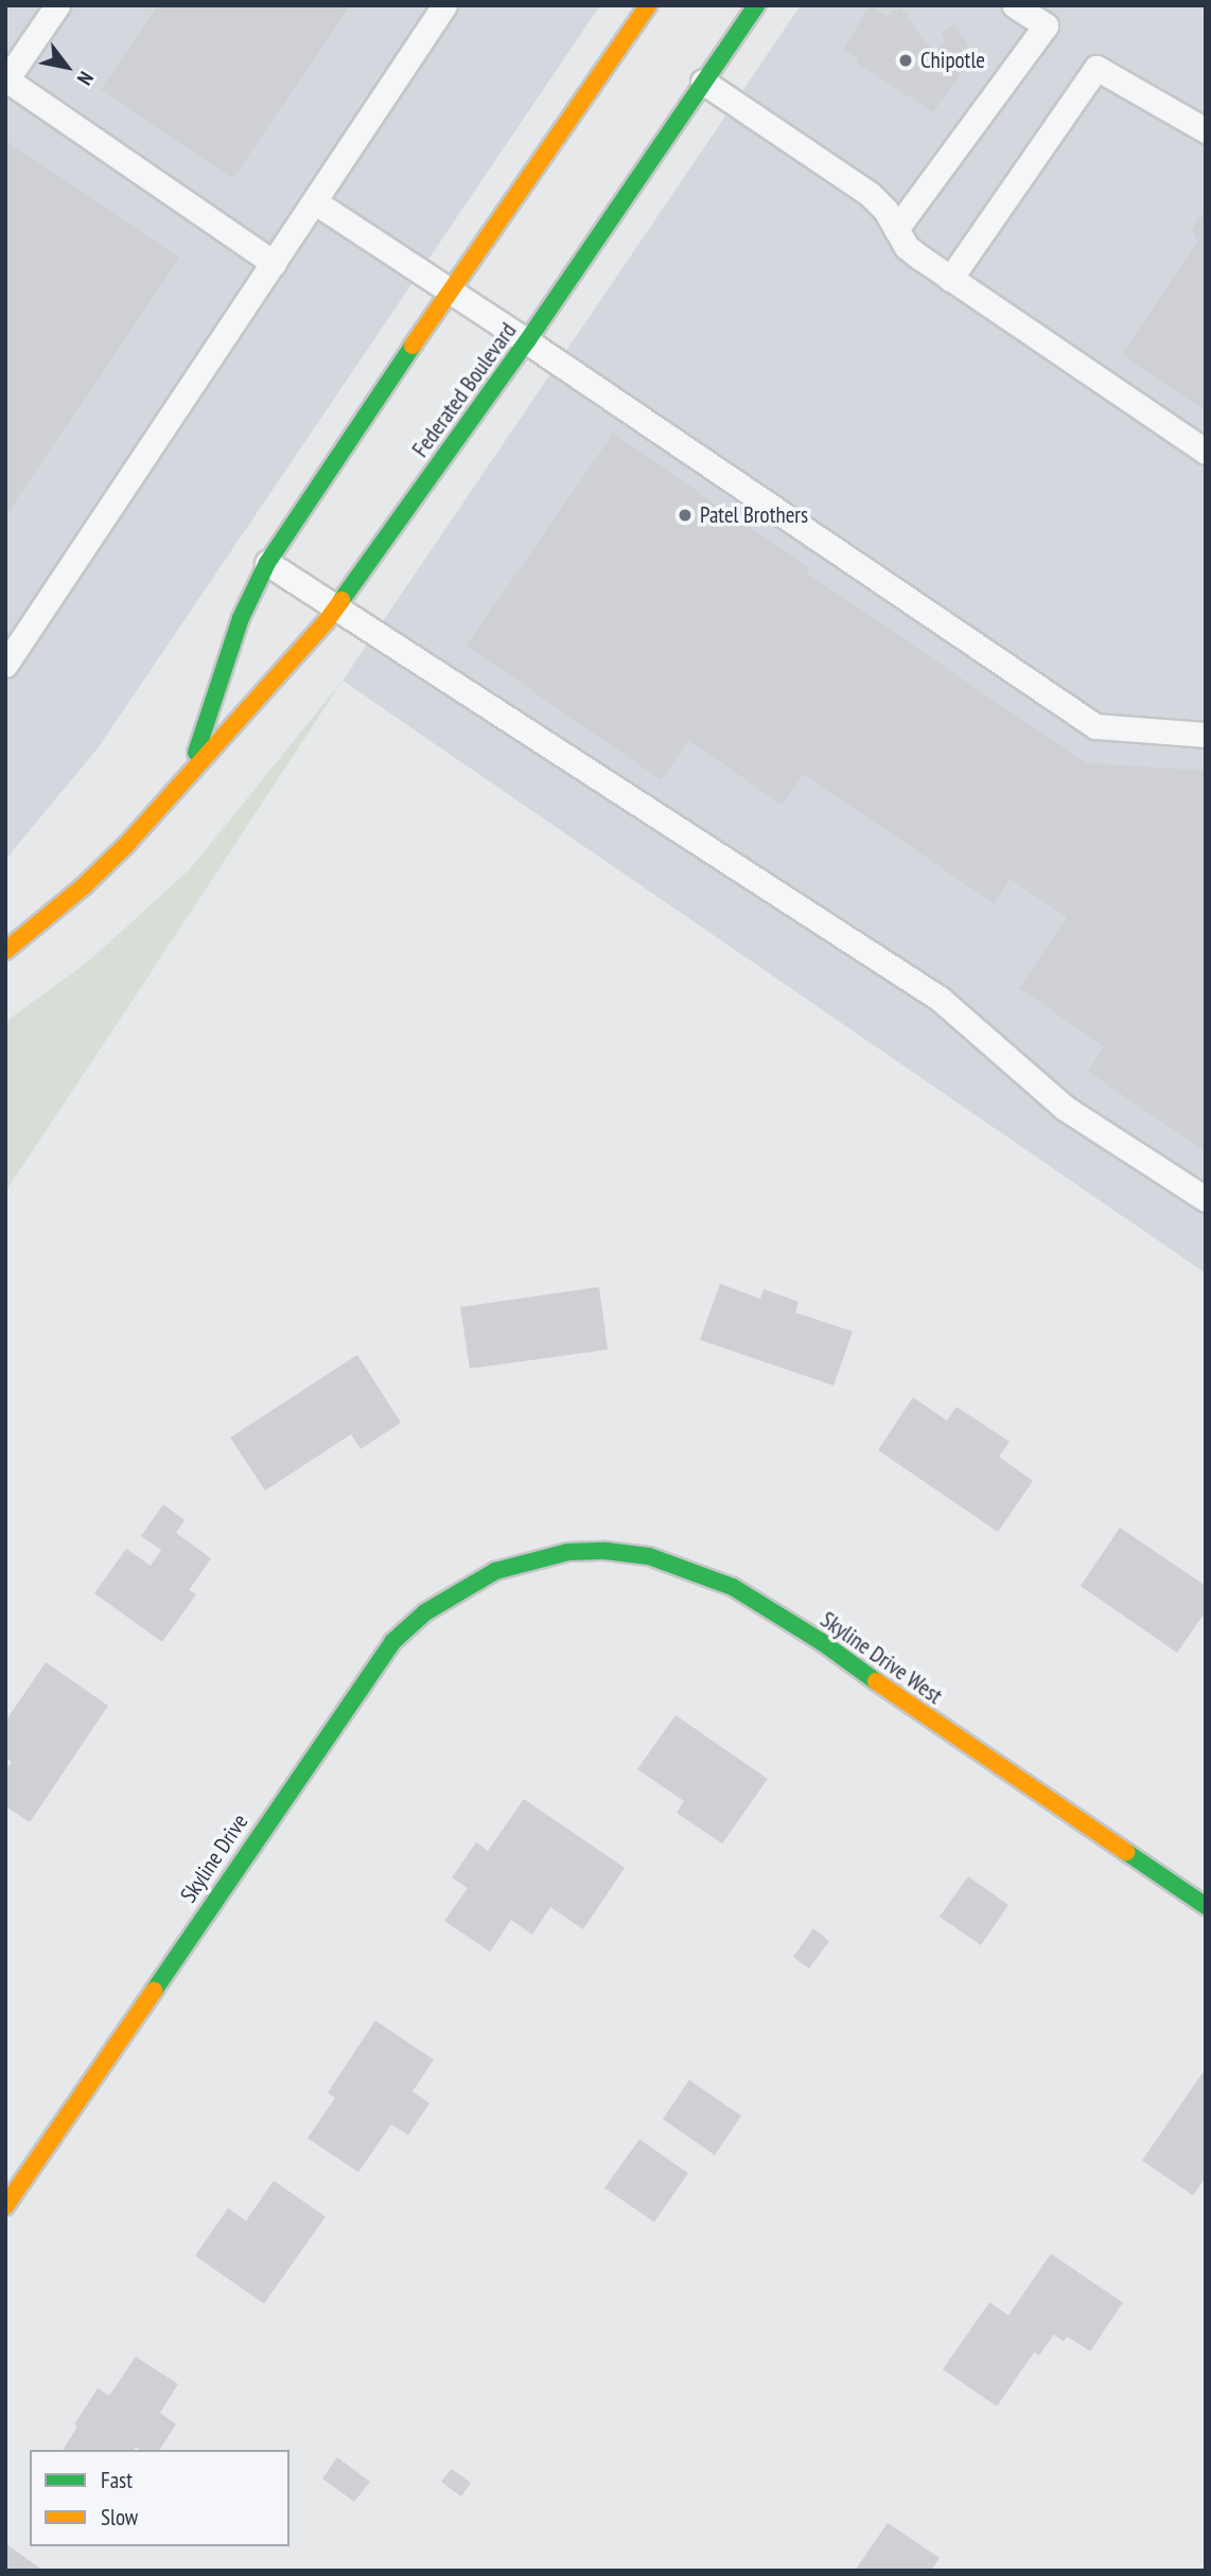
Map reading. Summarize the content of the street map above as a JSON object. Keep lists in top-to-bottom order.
{
  "streets": {
    "main road": ["Federated Boulevard", "Skyline Drive West", "Skyline Drive"]
  },
  "crossings": [
    ["Skyline Drive West", "Skyline Drive"]
  ],
  "places": ["Chipotle", "Patel Brothers"],
  "legend": ["Fast", "Slow"],
  "north": "bottom right"
}
